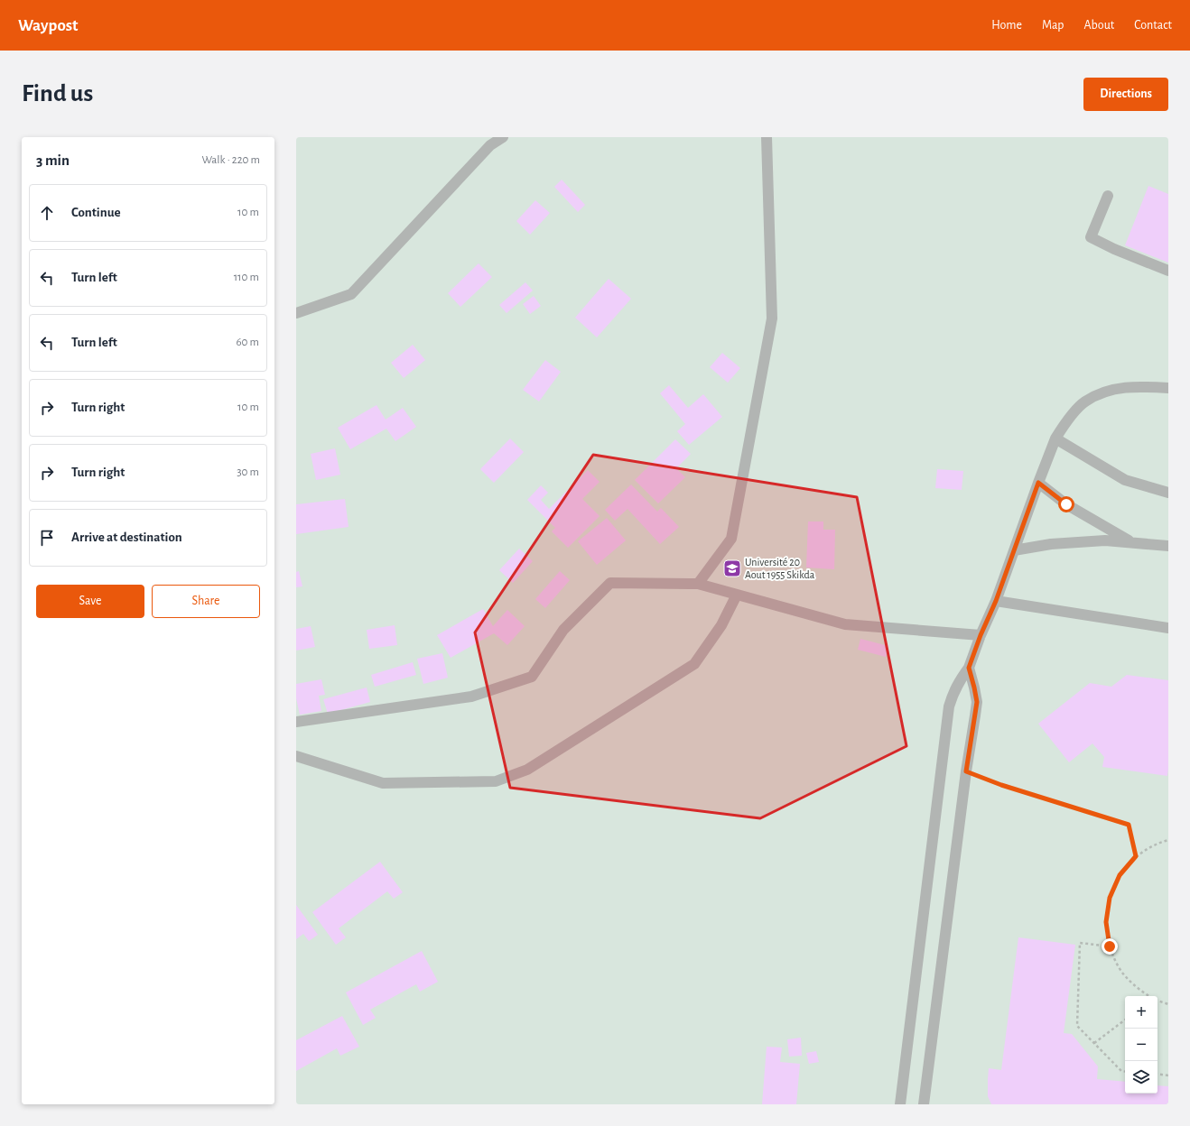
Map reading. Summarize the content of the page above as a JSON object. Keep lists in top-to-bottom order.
{
  "places": {
    "school or university": ["Université 20 Aout 1955 Skikda"]
  },
  "page": {
    "header": "Waypost",
    "nav": [
      "Home",
      "Map",
      "About",
      "Contact"
    ],
    "buttons": [
      "Directions",
      ["Save", "Share"]
    ],
    "title": "Find us",
    "heading": ["3 min", "Walk · 220 m"],
    "list": [
      ["Continue", "10 m"],
      ["Turn left", "110 m"],
      ["Turn left", "60 m"],
      ["Turn right", "10 m"],
      ["Turn right", "30 m"],
      "Arrive at destination"
    ],
    "map_buttons": ["+", "−"]
  }
}
